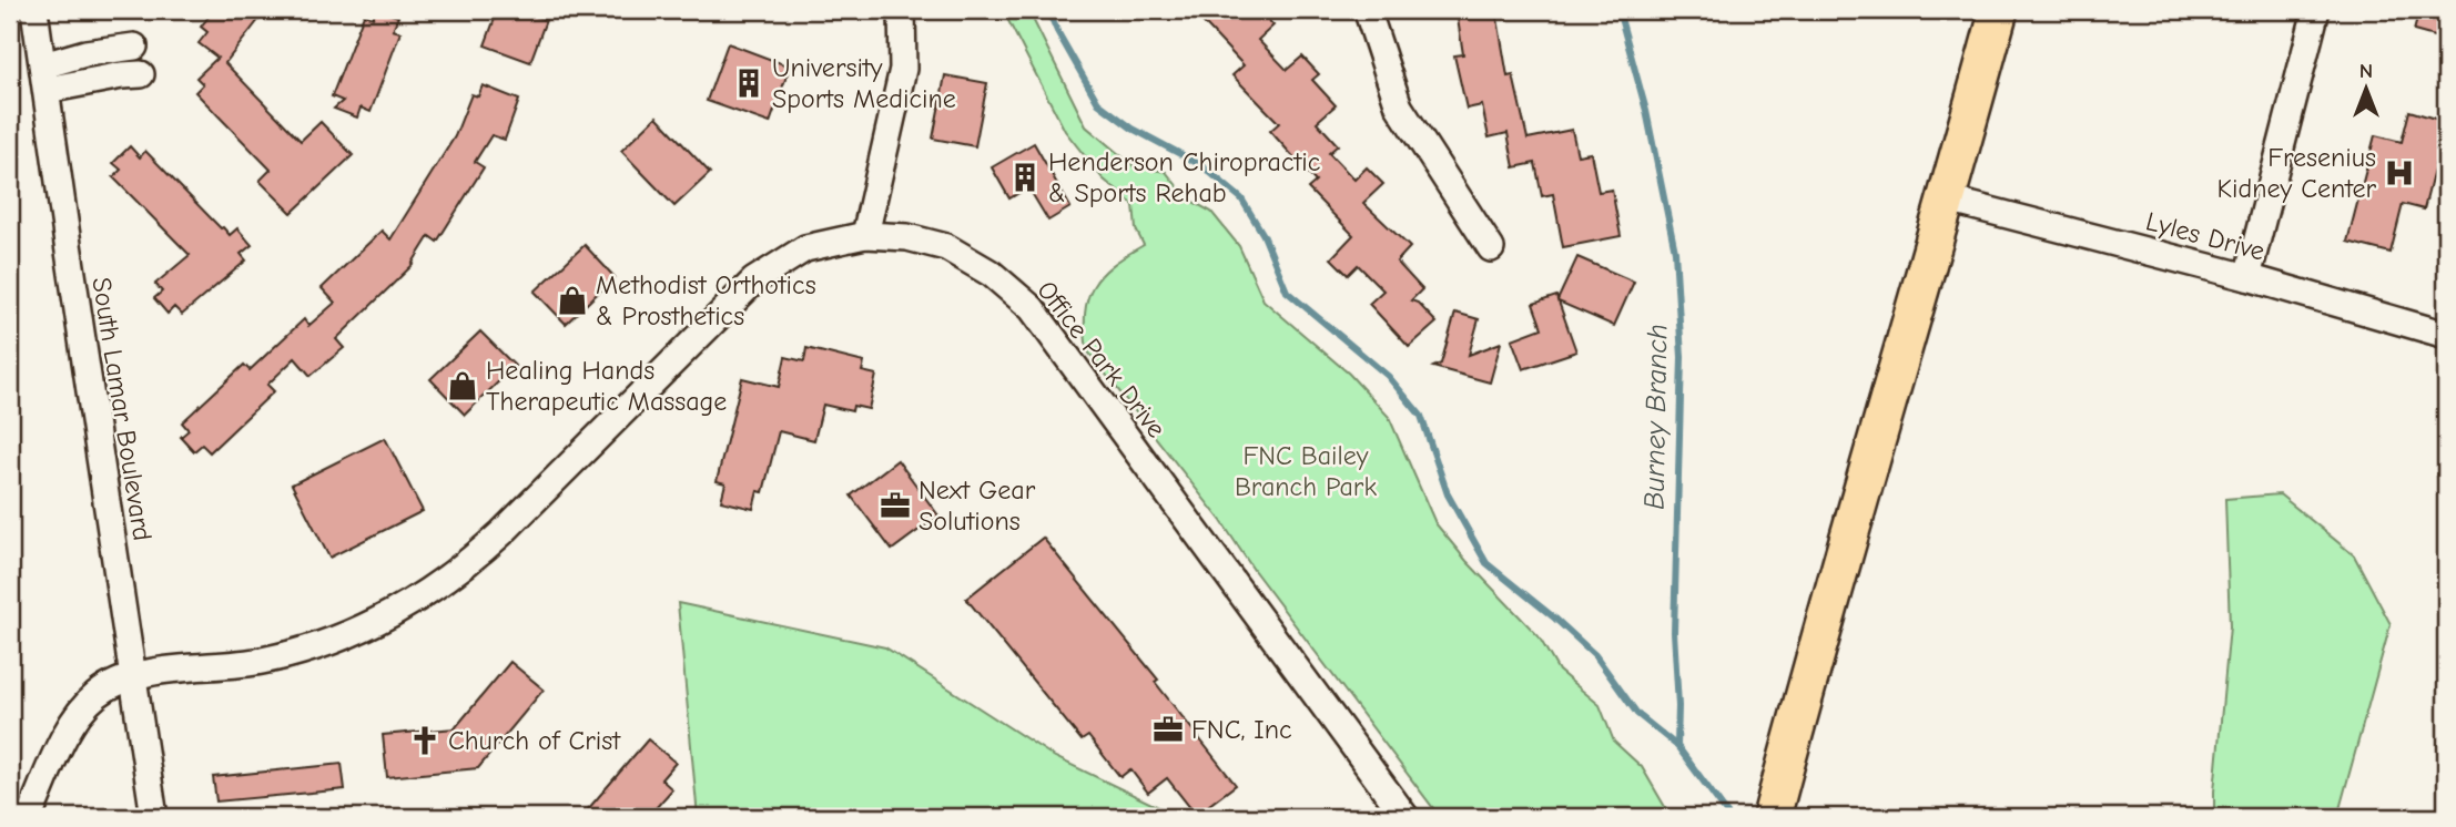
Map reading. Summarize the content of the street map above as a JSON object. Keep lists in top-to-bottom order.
{
  "streets": {
    "street": ["Lyles Drive", "Office Park Drive", "South Lamar Boulevard"]
  },
  "crossings": [
    ["Office Park Drive", "South Lamar Boulevard"]
  ],
  "water": ["Burney Branch"],
  "parks": ["FNC Bailey Branch Park"],
  "places": {
    "building": ["University Sports Medicine", "Henderson Chiropractic & Sports Rehab"],
    "hospital": ["Fresenius Kidney Center"],
    "shop": ["Methodist Orthotics & Prosthetics", "Healing Hands Therapeutic Massage"],
    "office": ["Next Gear Solutions", "FNC, Inc"],
    "church": ["Church of Crist"]
  },
  "north": "top"
}
